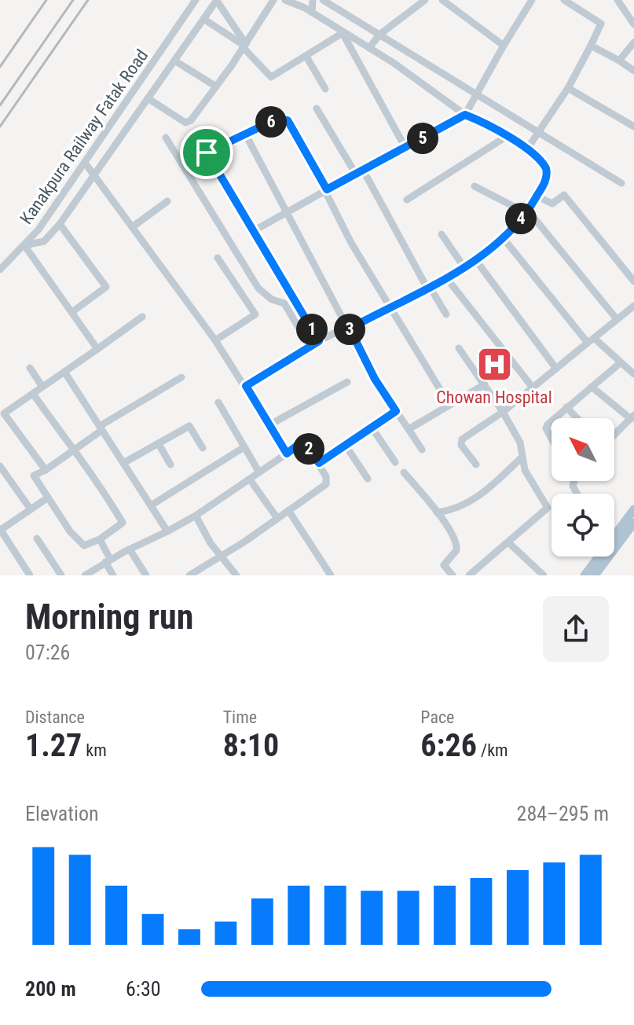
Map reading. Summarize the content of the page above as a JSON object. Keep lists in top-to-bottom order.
{
  "streets": {
    "street": ["Kanakpura Railway Fatak Road"]
  },
  "places": {
    "hospital": ["Chowan Hospital"]
  },
  "north": "top left",
  "page": {
    "pins": [
      "6",
      "5",
      "4",
      "1",
      "3",
      "2"
    ],
    "heading": ["Morning run", "07:26"],
    "stats": [
      ["Distance", "1.27 km"],
      ["Time", "8:10"],
      ["Pace", "6:26 /km"]
    ],
    "chart": ["Elevation", "284–295 m"],
    "list": [
      {
        "name": "200 m",
        "note": "6:30"
      }
    ]
  }
}
